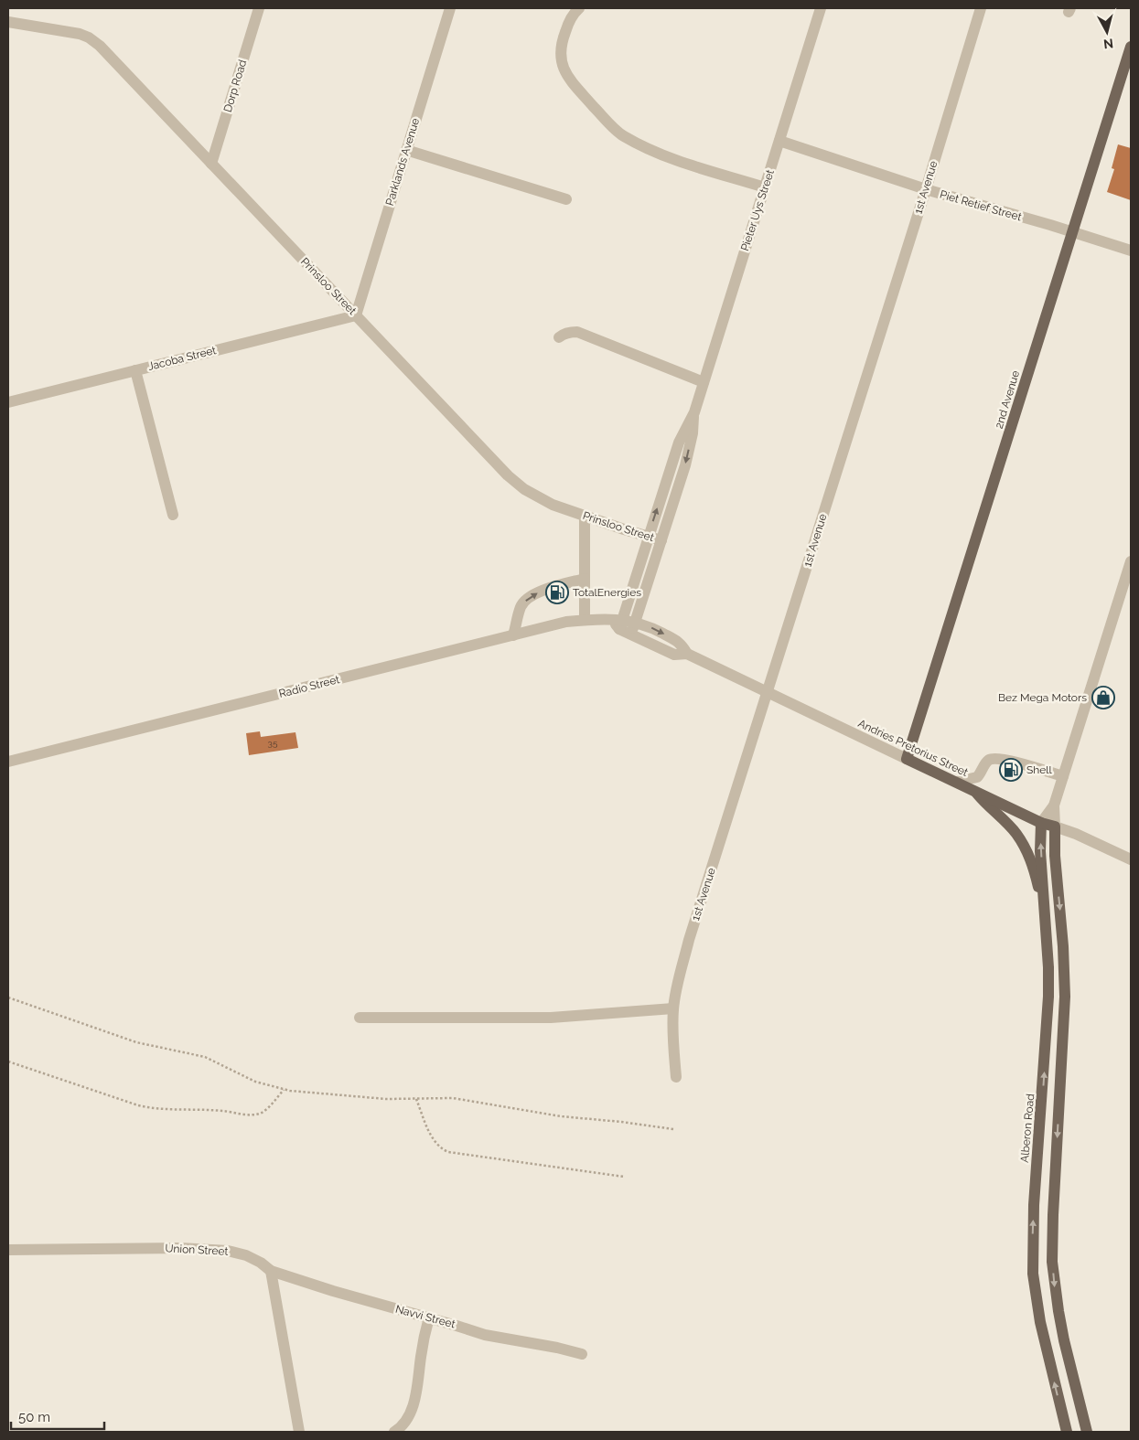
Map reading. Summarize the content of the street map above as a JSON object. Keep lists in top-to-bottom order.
{
  "streets": {
    "main road": ["2nd Avenue", "Andries Pretorius Street", "Alberon Road"],
    "street": [
      "Dorp Road",
      "Parklands Avenue",
      "1st Avenue",
      "Piet Retief Street",
      "Pieter Uys Street",
      "Prinsloo Street",
      "Jacoba Street",
      "Radio Street",
      "Union Street",
      "Navvi Street"
    ]
  },
  "crossings": [
    ["Dorp Road", "Prinsloo Street"],
    ["Parklands Avenue", "Prinsloo Street"],
    ["Parklands Avenue", "Jacoba Street"],
    ["1st Avenue", "Piet Retief Street"],
    ["1st Avenue", "Andries Pretorius Street"],
    ["Piet Retief Street", "Pieter Uys Street"],
    ["Piet Retief Street", "2nd Avenue"],
    ["Pieter Uys Street", "Prinsloo Street"],
    ["Pieter Uys Street", "Radio Street"],
    ["Pieter Uys Street", "Andries Pretorius Street"],
    ["Prinsloo Street", "Jacoba Street"],
    ["2nd Avenue", "Andries Pretorius Street"],
    ["Radio Street", "Andries Pretorius Street"],
    ["Andries Pretorius Street", "Alberon Road"],
    ["Union Street", "Navvi Street"]
  ],
  "places": {
    "fuel station": ["TotalEnergies", "Shell"],
    "shop": ["Bez Mega Motors"]
  },
  "house_numbers": ["35"],
  "scale_bar": "50 m",
  "north": "bottom"
}
